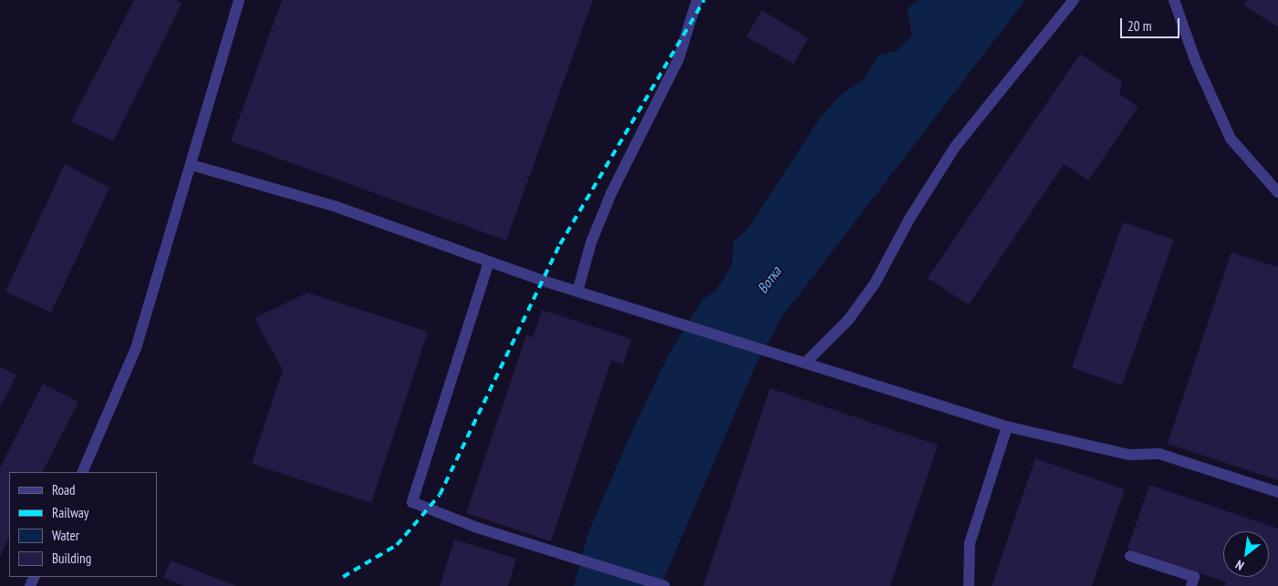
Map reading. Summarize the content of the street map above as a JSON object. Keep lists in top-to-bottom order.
{
  "water": ["Вотка"],
  "legend": [
    "Road",
    "Railway",
    "Water",
    "Building"
  ],
  "scale_bar": "20 m",
  "north": "bottom left"
}
